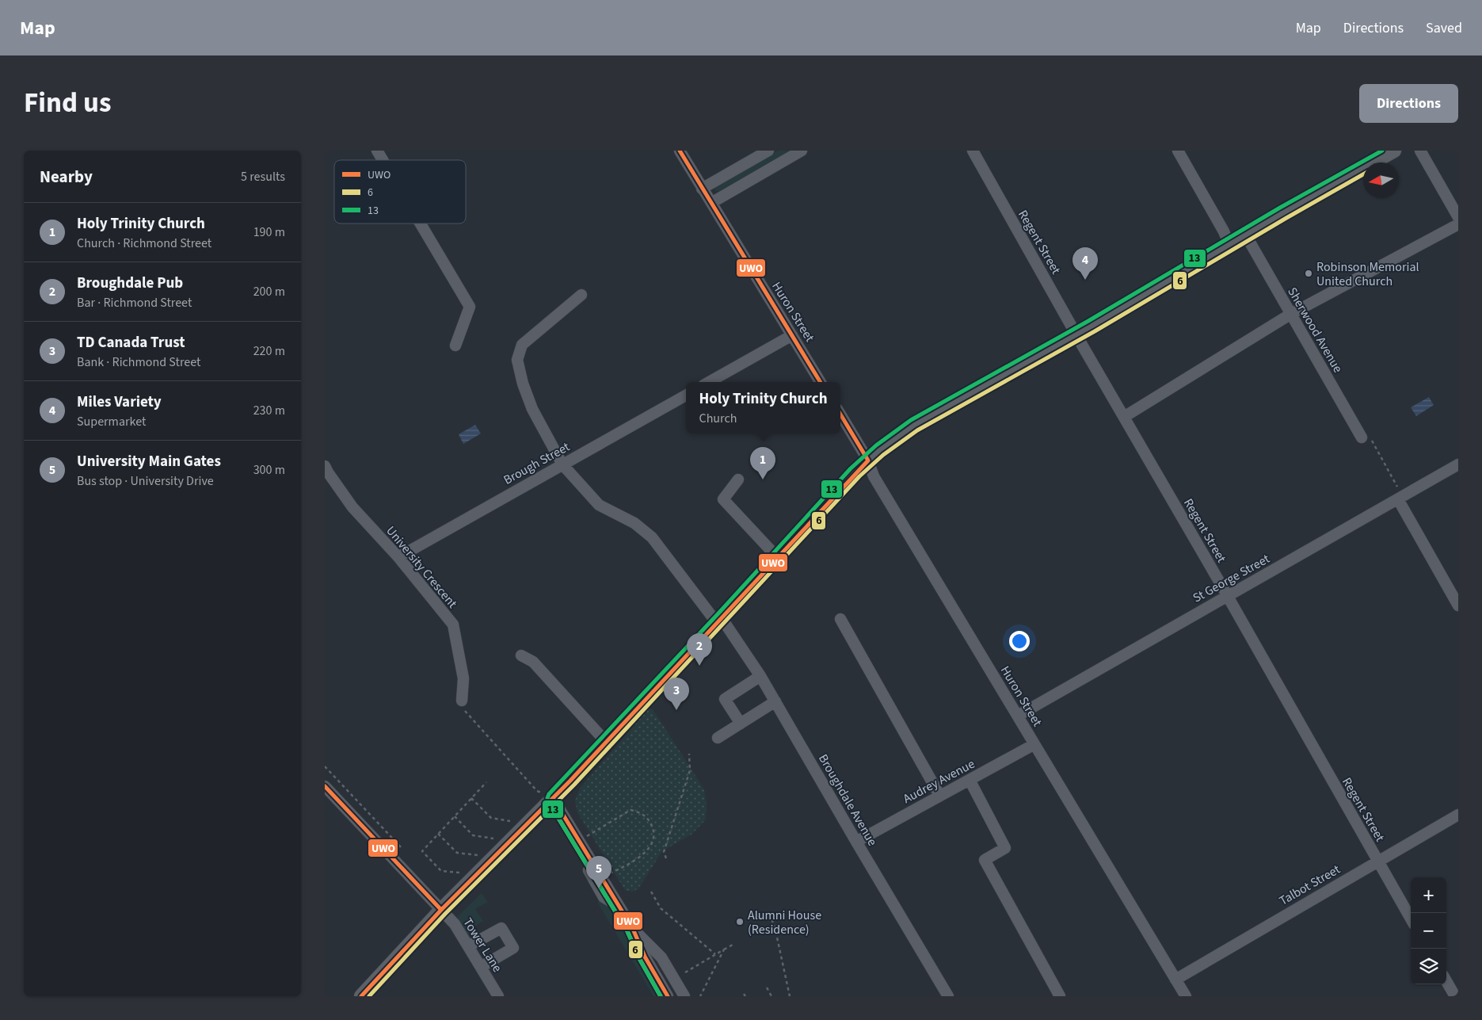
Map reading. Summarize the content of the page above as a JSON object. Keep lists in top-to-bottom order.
{
  "streets": {
    "street": [
      "Regent Street",
      "Huron Street",
      "Sherwood Avenue",
      "Brough Street",
      "University Crescent",
      "St George Street",
      "Audrey Avenue",
      "Broughdale Avenue",
      "Talbot Street",
      "Tower Lane"
    ]
  },
  "crossings": [
    ["Regent Street", "St George Street"],
    ["Regent Street", "Talbot Street"],
    ["Huron Street", "St George Street"],
    ["Huron Street", "Audrey Avenue"],
    ["Huron Street", "Talbot Street"],
    ["Brough Street", "University Crescent"],
    ["Brough Street", "Broughdale Avenue"],
    ["Audrey Avenue", "Broughdale Avenue"]
  ],
  "places": ["Robinson Memorial United Church", "Alumni House (Residence)"],
  "lines": ["transit line UWO", "transit line 13", "transit line 6"],
  "legend": ["UWO", "6", "13"],
  "north": "left",
  "page": {
    "header": "Map",
    "nav": ["Map", "Directions", "Saved"],
    "title": "Find us",
    "buttons": "Directions",
    "heading": ["Nearby", "5 results"],
    "list": [
      {
        "mark": "1",
        "name": "Holy Trinity Church",
        "note": "Church · Richmond Street",
        "value": "190 m"
      },
      {
        "mark": "2",
        "name": "Broughdale Pub",
        "note": "Bar · Richmond Street",
        "value": "200 m"
      },
      {
        "mark": "3",
        "name": "TD Canada Trust",
        "note": "Bank · Richmond Street",
        "value": "220 m"
      },
      {
        "mark": "4",
        "name": "Miles Variety",
        "note": "Supermarket",
        "value": "230 m"
      },
      {
        "mark": "5",
        "name": "University Main Gates",
        "note": "Bus stop · University Drive",
        "value": "300 m"
      }
    ],
    "pins": [
      "4",
      "1",
      "2",
      "3",
      "5"
    ],
    "popup": ["Holy Trinity Church", "Church"],
    "map_buttons": ["+", "−"]
  }
}
